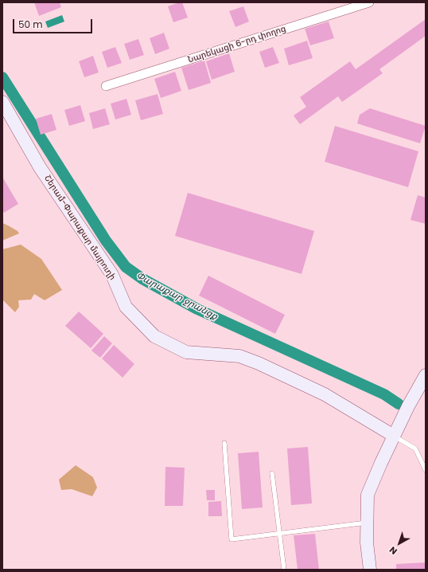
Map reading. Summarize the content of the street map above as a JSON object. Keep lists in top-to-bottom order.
{
  "streets": {
    "street": ["Նարեկացի 6-րդ փողոց", "Շերամ-Փարաքար մայրուղի"]
  },
  "water": ["Փարաքար ջրանցք"],
  "scale_bar": "50 m",
  "north": "bottom left"
}
